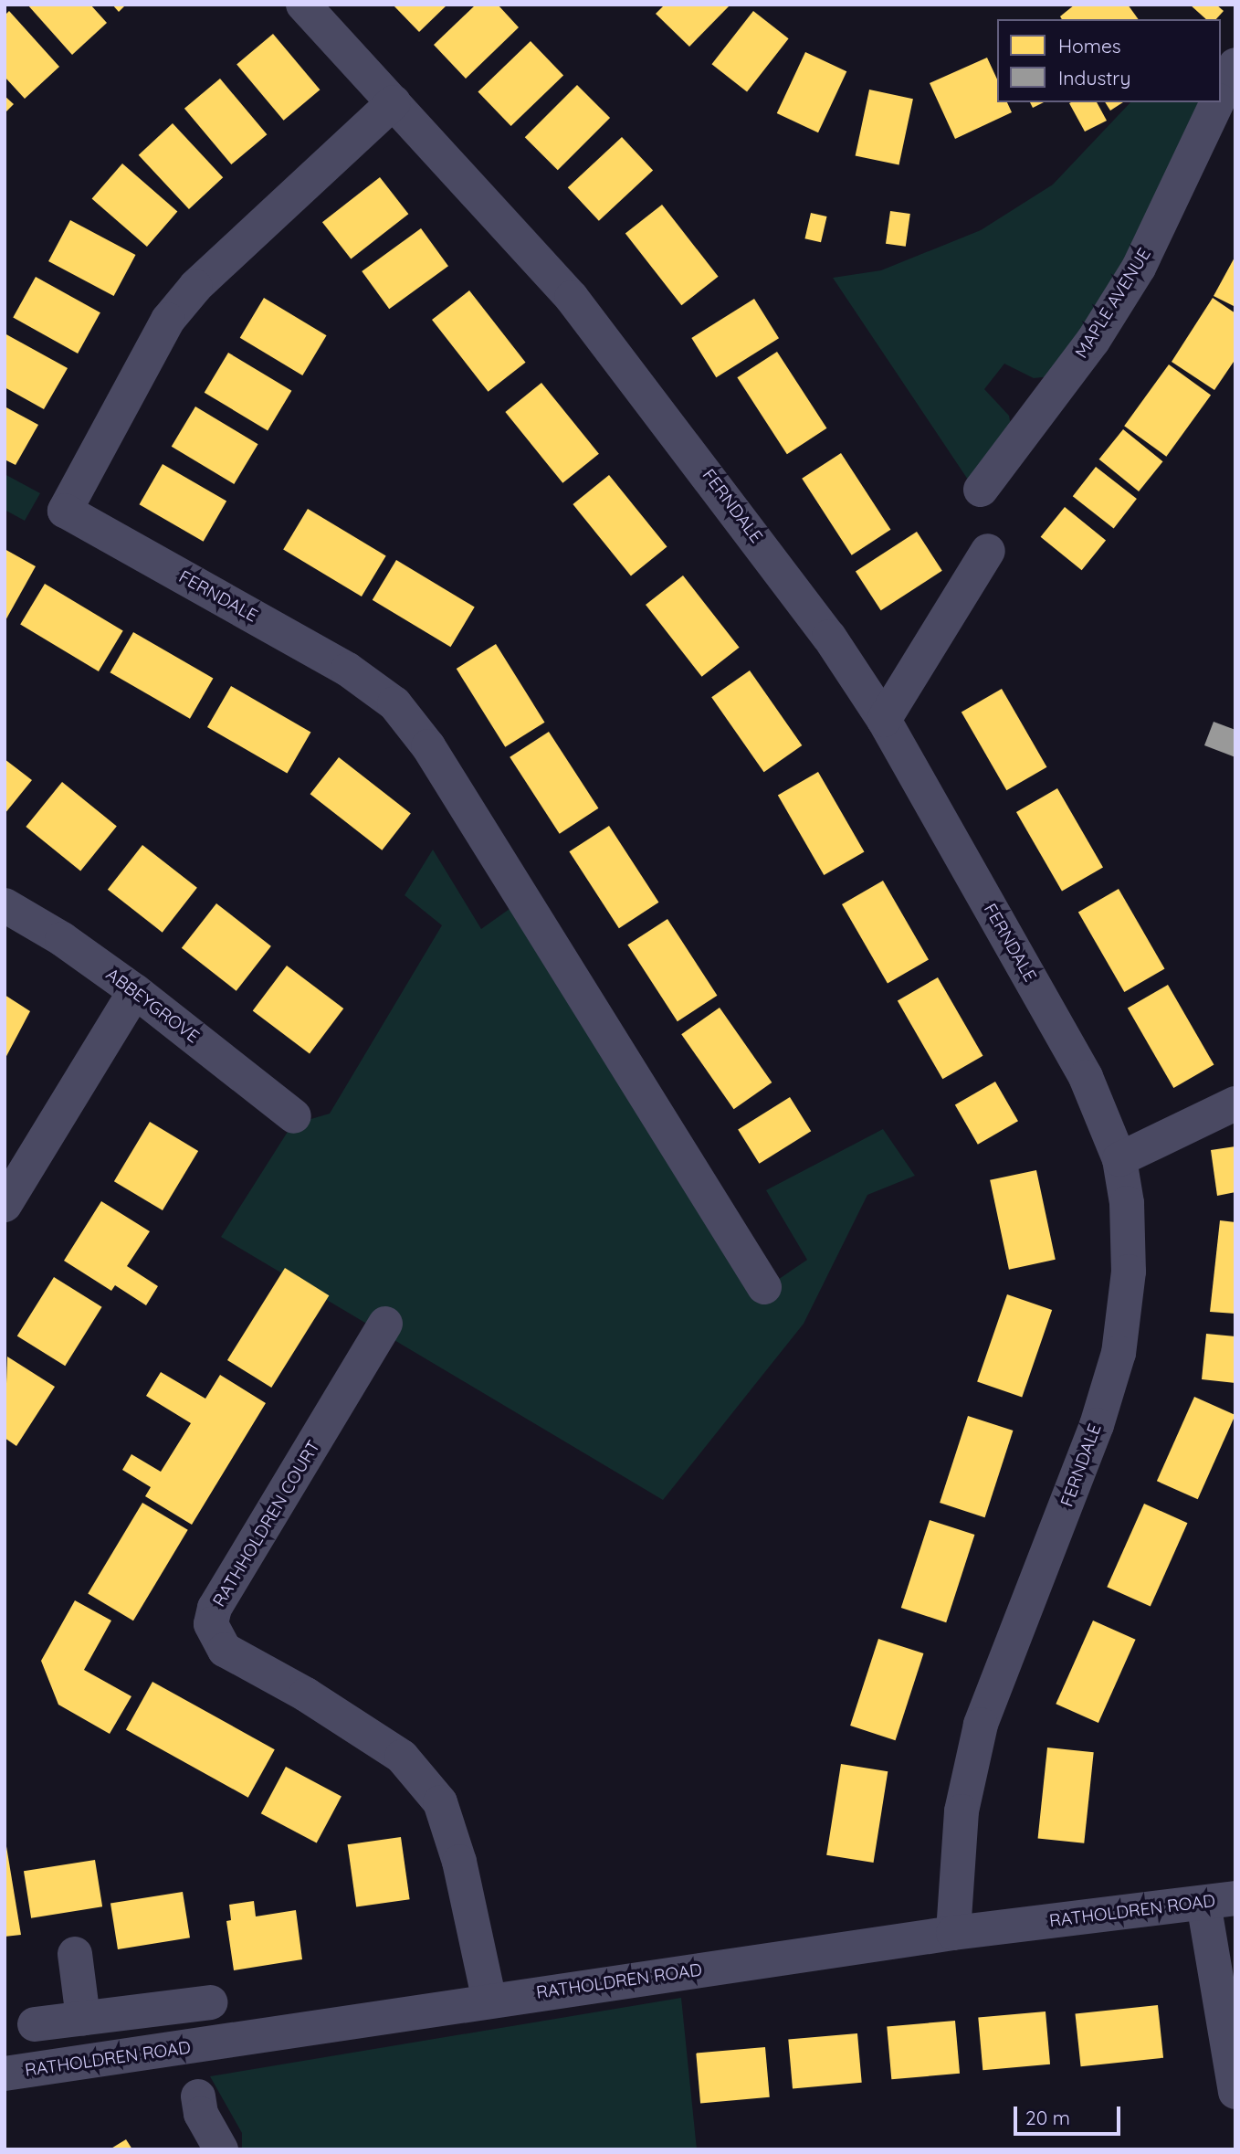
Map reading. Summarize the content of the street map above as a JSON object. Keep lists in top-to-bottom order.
{
  "streets": {
    "street": [
      "MAPLE AVENUE",
      "FERNDALE",
      "ABBEYGROVE",
      "RATHHOLDREN COURT",
      "RATHOLDREN ROAD"
    ]
  },
  "crossings": [
    ["FERNDALE", "RATHOLDREN ROAD"],
    ["RATHHOLDREN COURT", "RATHOLDREN ROAD"]
  ],
  "legend": ["Homes", "Industry"],
  "scale_bar": "20 m"
}
